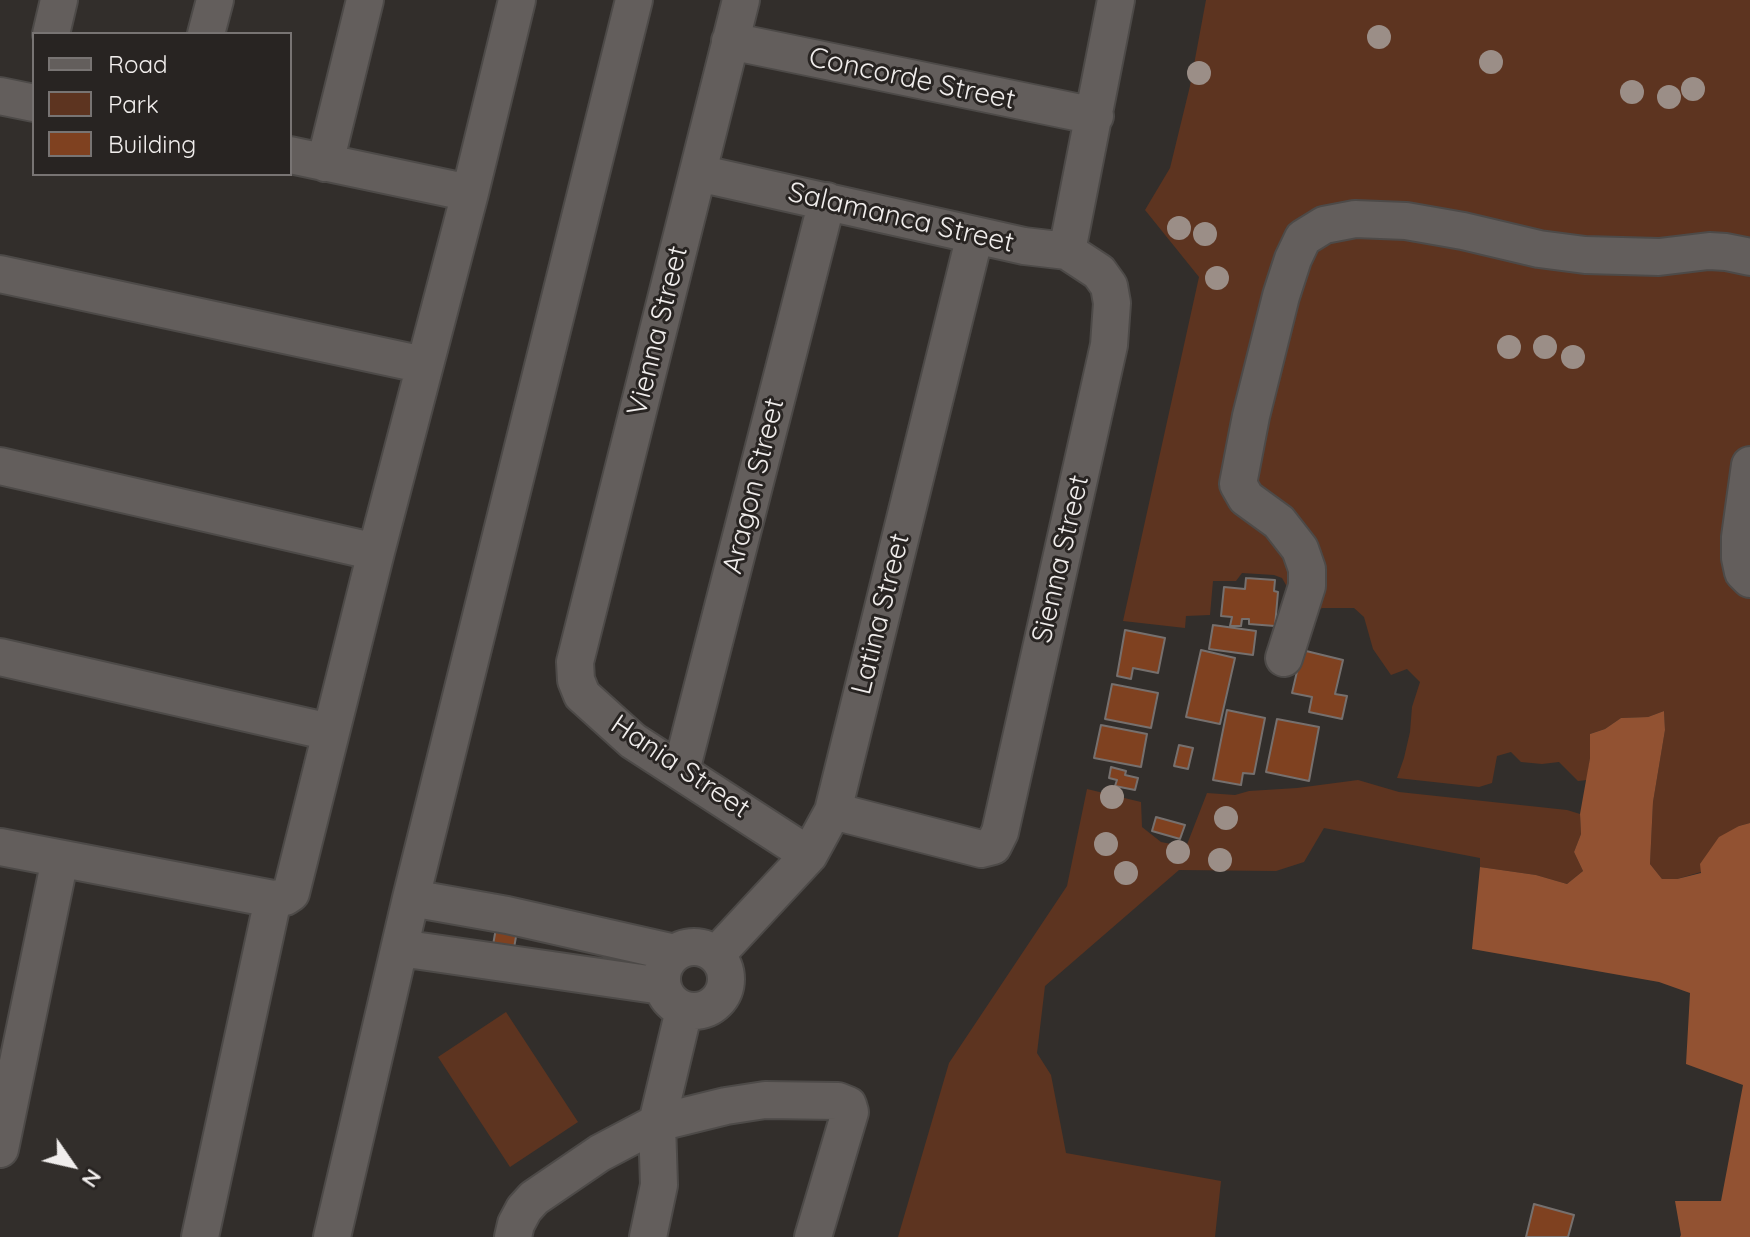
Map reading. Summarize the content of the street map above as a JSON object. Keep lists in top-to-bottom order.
{
  "streets": {
    "street": [
      "Concorde Street",
      "Salamanca Street",
      "Vienna Street",
      "Aragon Street",
      "Sienna Street",
      "Latina Street",
      "Hania Street"
    ]
  },
  "crossings": [
    ["Concorde Street", "Vienna Street"],
    ["Salamanca Street", "Vienna Street"],
    ["Salamanca Street", "Aragon Street"],
    ["Salamanca Street", "Sienna Street"],
    ["Salamanca Street", "Latina Street"],
    ["Vienna Street", "Hania Street"],
    ["Aragon Street", "Hania Street"],
    ["Sienna Street", "Latina Street"],
    ["Latina Street", "Hania Street"]
  ],
  "legend": ["Road", "Park", "Building"],
  "north": "bottom right"
}
